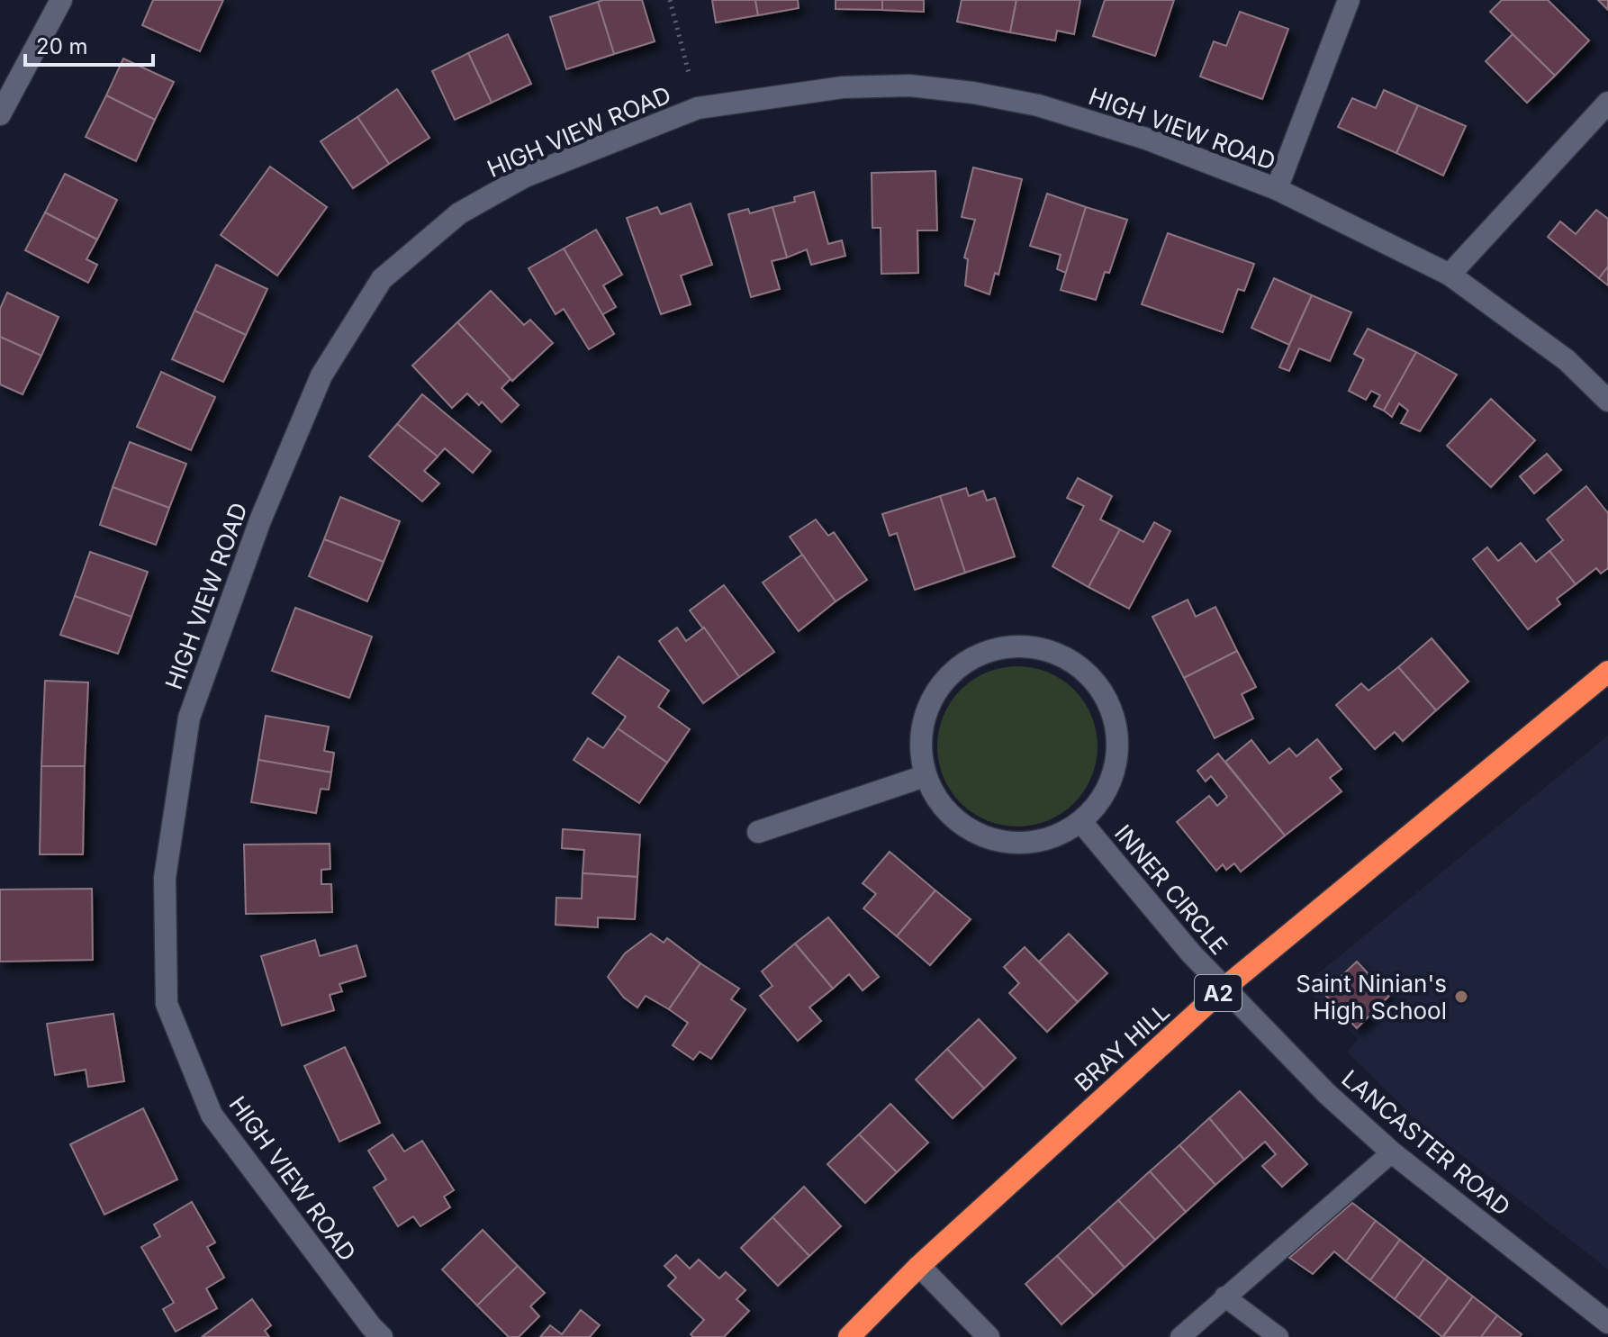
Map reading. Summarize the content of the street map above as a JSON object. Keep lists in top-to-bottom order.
{
  "streets": {
    "highway": ["A2", "BRAY HILL"],
    "street": ["HIGH VIEW ROAD", "INNER CIRCLE", "LANCASTER ROAD"]
  },
  "crossings": [
    ["INNER CIRCLE", "BRAY HILL"],
    ["INNER CIRCLE", "LANCASTER ROAD"],
    ["BRAY HILL", "LANCASTER ROAD"]
  ],
  "places": ["Saint Ninian's High School"],
  "scale_bar": "20 m"
}
